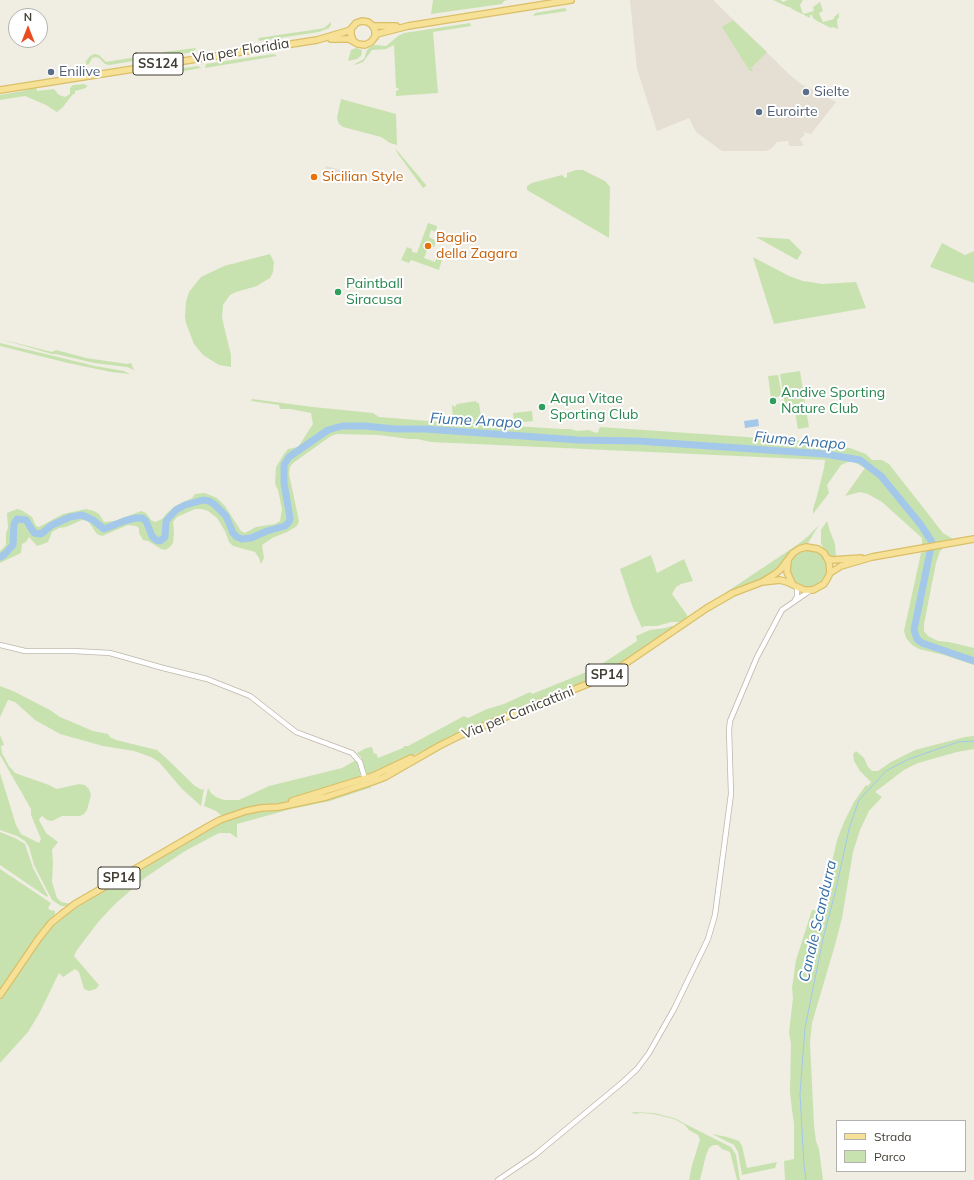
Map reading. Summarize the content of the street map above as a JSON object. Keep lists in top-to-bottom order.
{
  "streets": {
    "main road": [
      "Via per Floridia",
      "SS124",
      "SP14",
      "Via per Canicattini"
    ]
  },
  "water": ["Fiume Anapo", "Canale Scandurra"],
  "places": [
    "Enilive",
    "Sielte",
    "Euroirte",
    "Sicilian Style",
    "Baglio della Zagara",
    "Paintball Siracusa",
    "Andive Sporting Nature Club",
    "Aqua Vitae Sporting Club"
  ],
  "legend": ["Strada", "Parco"],
  "north": "top"
}
